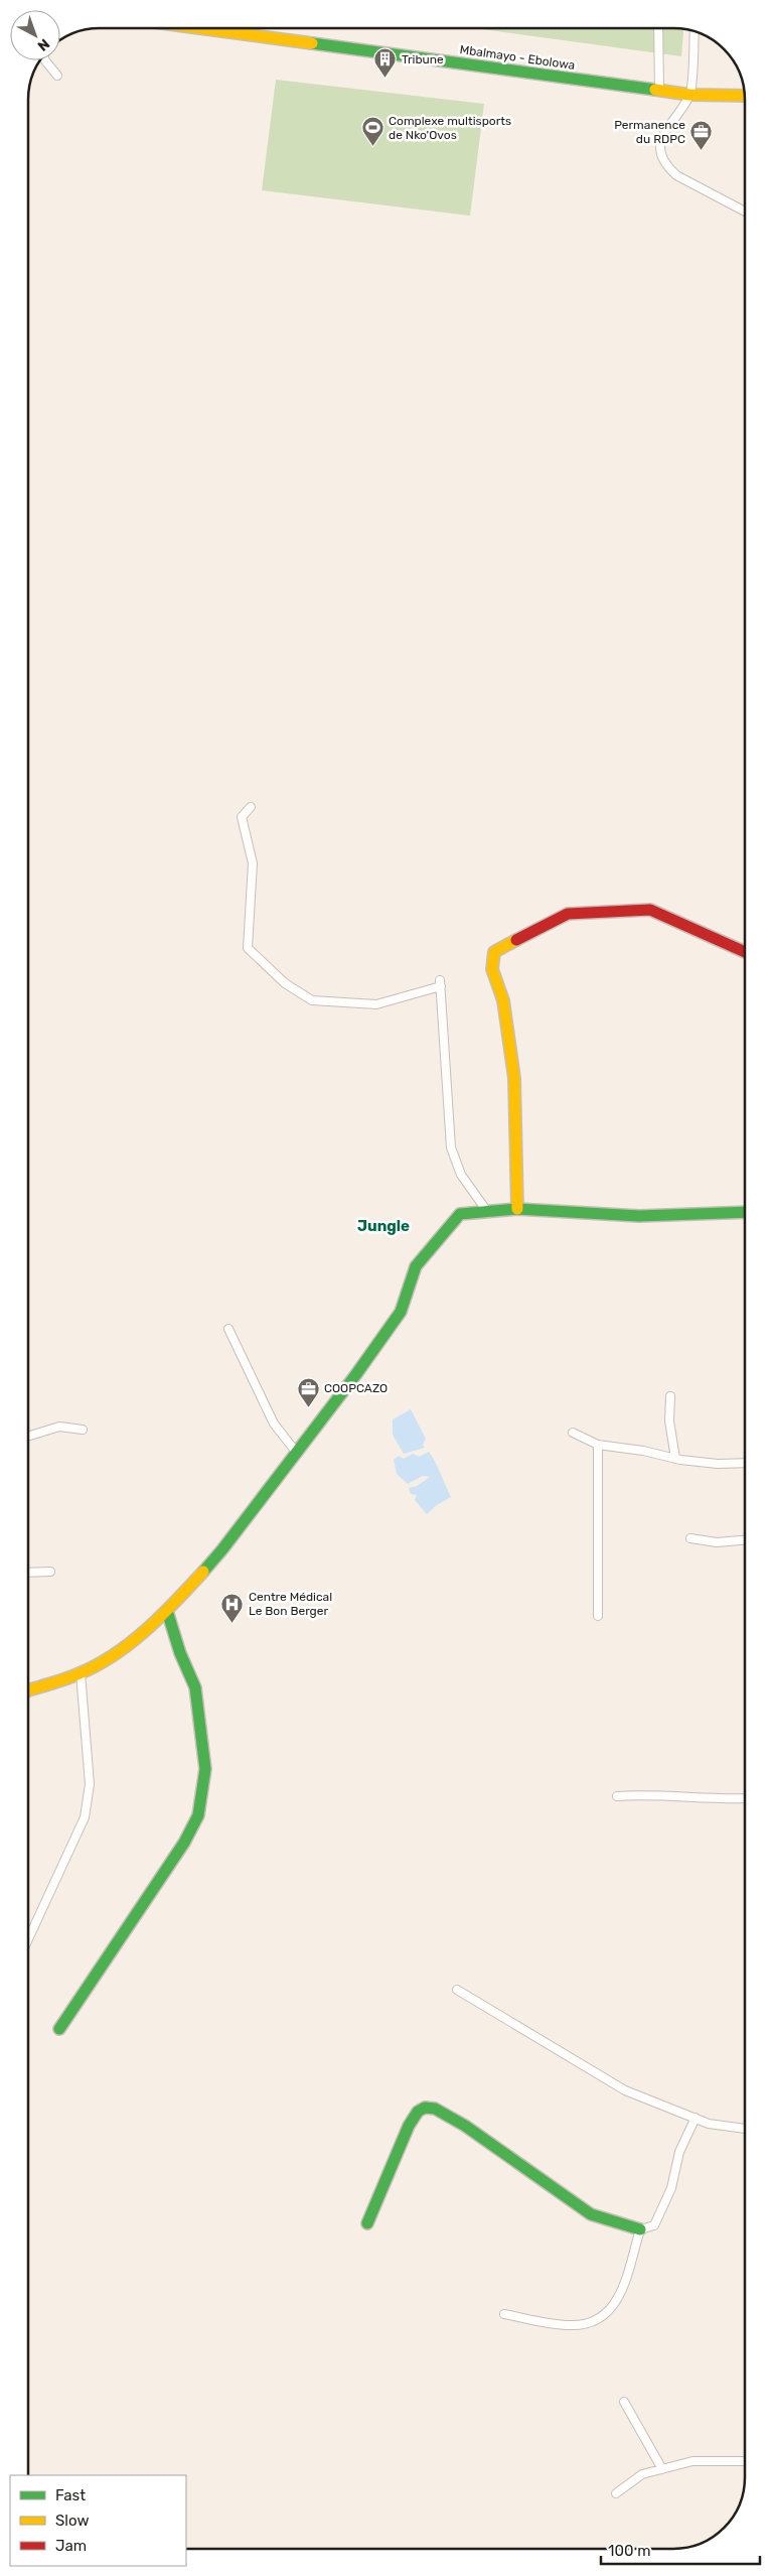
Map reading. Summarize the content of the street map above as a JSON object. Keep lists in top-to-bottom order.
{
  "streets": {
    "main road": ["Mbalmayo - Ebolowa"]
  },
  "districts": ["Jungle"],
  "places": {
    "building": ["Tribune"],
    "sports": ["Complexe multisports de Nko'Ovos"],
    "office": ["Permanence du RDPC", "COOPCAZO"],
    "hospital": ["Centre Médical Le Bon Berger"]
  },
  "legend": ["Fast", "Slow", "Jam"],
  "scale_bar": "100 m",
  "north": "bottom right"
}
